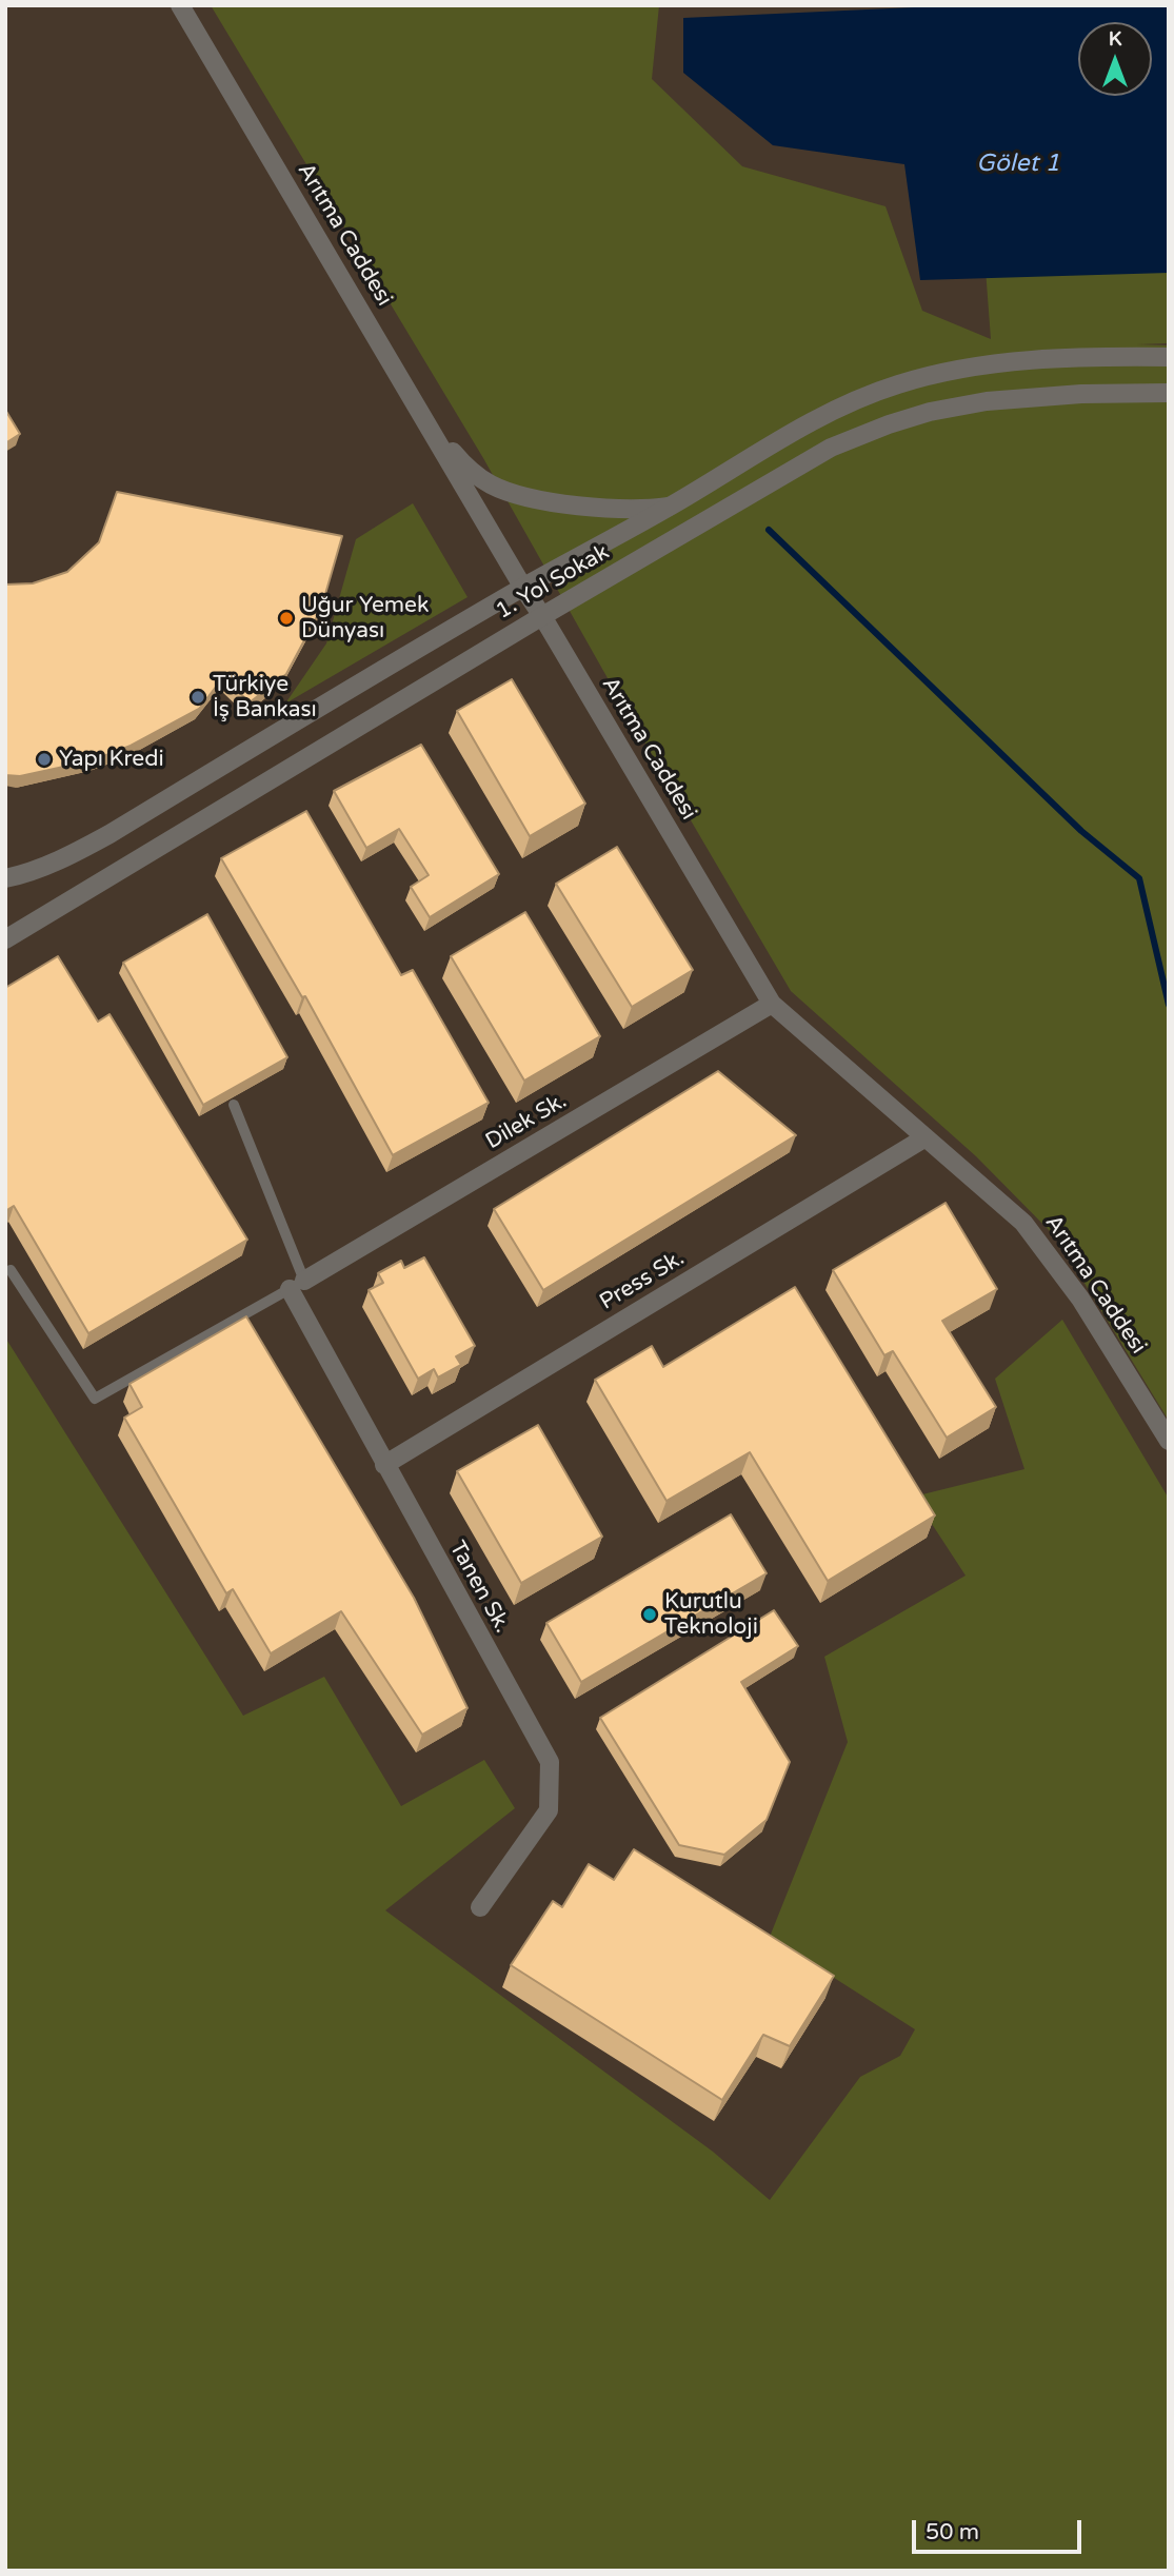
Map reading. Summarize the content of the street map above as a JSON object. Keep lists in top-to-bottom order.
{
  "streets": {
    "street": [
      "Arıtma Caddesi",
      "1. Yol Sokak",
      "Dilek Sk.",
      "Press Sk.",
      "Tanen Sk."
    ]
  },
  "crossings": [
    ["Arıtma Caddesi", "1. Yol Sokak"],
    ["Arıtma Caddesi", "Dilek Sk."],
    ["Arıtma Caddesi", "Press Sk."],
    ["Dilek Sk.", "Tanen Sk."],
    ["Press Sk.", "Tanen Sk."]
  ],
  "water": ["Gölet 1"],
  "places": [
    "Uğur Yemek Dünyası",
    "Türkiye İş Bankası",
    "Yapı Kredi",
    "Kurutlu Teknoloji"
  ],
  "scale_bar": "50 m",
  "north": "top"
}
